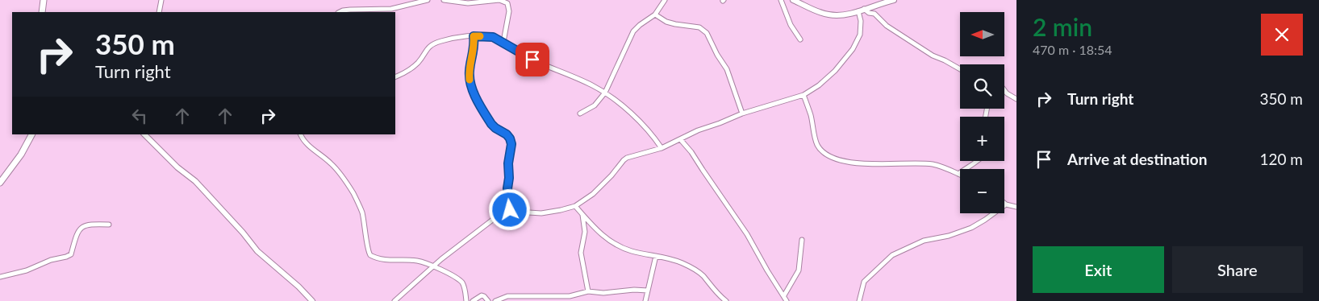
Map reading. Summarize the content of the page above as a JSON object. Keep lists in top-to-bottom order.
{
  "north": "left",
  "page": {
    "heading": ["2 min", "470 m · 18:54"],
    "map_buttons": ["+", "−"],
    "turn": ["350 m", "Turn right"],
    "list": [
      {
        "name": "Turn right",
        "value": "350 m"
      },
      {
        "name": "Arrive at destination",
        "value": "120 m"
      }
    ],
    "buttons": ["Exit", "Share"]
  }
}
